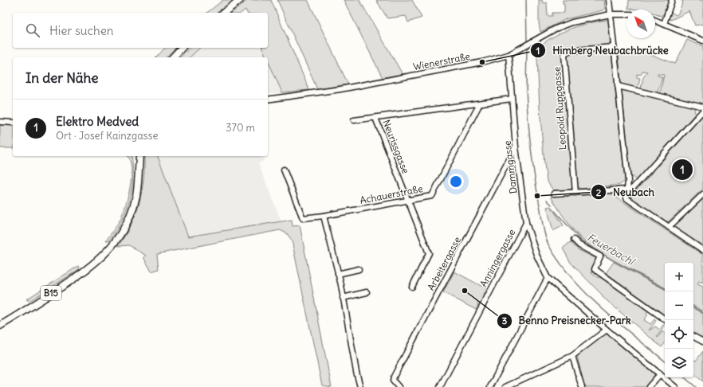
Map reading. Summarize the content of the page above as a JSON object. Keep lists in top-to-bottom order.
{
  "streets": {
    "main road": ["B15"],
    "street": [
      "Wienerstraße",
      "Leopold Ruppgasse",
      "Neurissgasse",
      "Dammgasse",
      "Achauerstraße",
      "Anningergasse",
      "Arbeitergasse"
    ]
  },
  "crossings": [
    ["Wienerstraße", "Dammgasse"],
    ["Neurissgasse", "Achauerstraße"],
    ["Dammgasse", "Anningergasse"],
    ["Dammgasse", "Arbeitergasse"]
  ],
  "water": ["Feuerbachl"],
  "places": ["Himberg Neubachbrücke", "Neubach", "Benno Preisnecker-Park"],
  "north": "top left",
  "page": {
    "search": "Hier suchen",
    "heading": "In der Nähe",
    "list": [
      {
        "mark": "1",
        "name": "Elektro Medved",
        "note": "Ort · Josef Kainzgasse",
        "value": "370 m"
      }
    ],
    "pins": "1",
    "map_buttons": ["+", "−"]
  }
}
